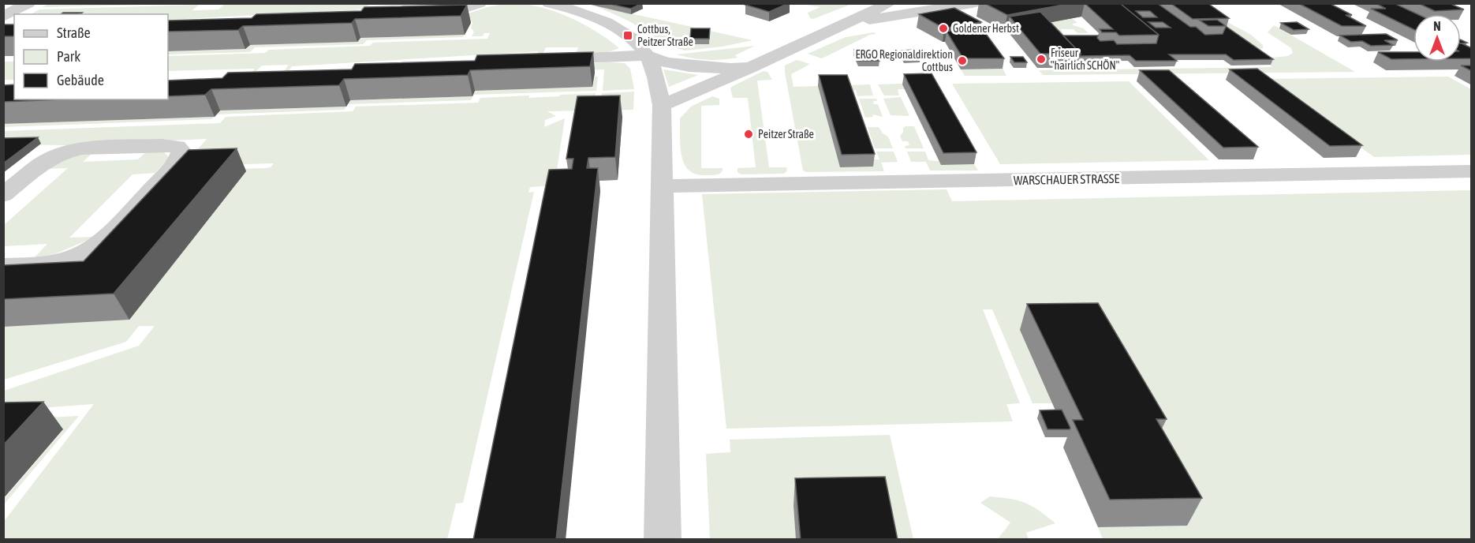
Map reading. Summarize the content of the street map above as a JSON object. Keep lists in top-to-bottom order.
{
  "streets": {
    "street": ["WARSCHAUER STRASSE"]
  },
  "places": {
    "other": [
      "Goldener Herbst",
      "Friseur \"hairlich SCHÖN\"",
      "ERGO Regionaldirektion Cottbus",
      "Peitzer Straße"
    ],
    "transit": ["Cottbus, Peitzer Straße"]
  },
  "legend": ["Straße", "Park", "Gebäude"],
  "north": "top"
}
